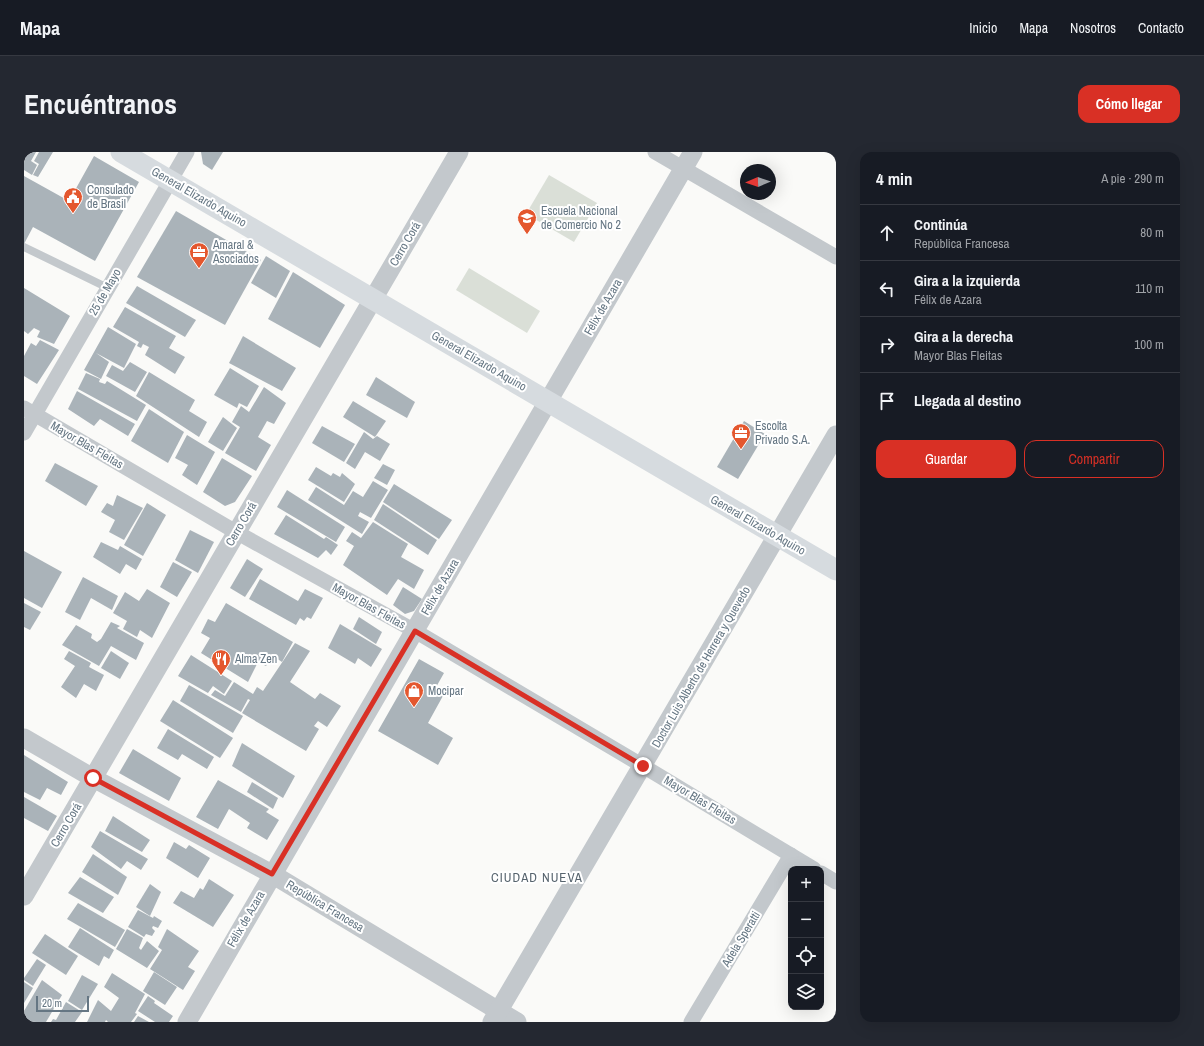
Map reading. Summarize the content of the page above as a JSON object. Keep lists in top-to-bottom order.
{
  "streets": {
    "main road": ["General Elizardo Aquino"],
    "street": [
      "Cerro Corá",
      "25 de Mayo",
      "Félix de Azara",
      "Mayor Blas Fleitas",
      "Doctor Luis Alberto de Herrera y Quevedo",
      "República Francesa",
      "Adela Speratti"
    ]
  },
  "crossings": [
    ["General Elizardo Aquino", "Cerro Corá"],
    ["General Elizardo Aquino", "25 de Mayo"],
    ["General Elizardo Aquino", "Félix de Azara"],
    ["General Elizardo Aquino", "Doctor Luis Alberto de Herrera y Quevedo"],
    ["Cerro Corá", "Mayor Blas Fleitas"],
    ["Cerro Corá", "República Francesa"],
    ["25 de Mayo", "Mayor Blas Fleitas"],
    ["Félix de Azara", "Mayor Blas Fleitas"],
    ["Félix de Azara", "República Francesa"],
    ["Mayor Blas Fleitas", "Doctor Luis Alberto de Herrera y Quevedo"],
    ["Mayor Blas Fleitas", "Adela Speratti"],
    ["Doctor Luis Alberto de Herrera y Quevedo", "República Francesa"]
  ],
  "districts": ["CIUDAD NUEVA"],
  "places": {
    "public building": ["Consulado de Brasil"],
    "school or university": ["Escuela Nacional de Comercio No 2"],
    "office": ["Amaral & Asociados", "Escolta Privado S.A."],
    "restaurant": ["Alma Zen"],
    "shop": ["Mocipar"]
  },
  "scale_bar": "20 m",
  "north": "left",
  "page": {
    "header": "Mapa",
    "nav": [
      "Inicio",
      "Mapa",
      "Nosotros",
      "Contacto"
    ],
    "title": "Encuéntranos",
    "buttons": [
      "Cómo llegar",
      ["Guardar", "Compartir"]
    ],
    "heading": ["4 min", "A pie · 290 m"],
    "list": [
      ["Continúa", "República Francesa", "80 m"],
      ["Gira a la izquierda", "Félix de Azara", "110 m"],
      ["Gira a la derecha", "Mayor Blas Fleitas", "100 m"],
      "Llegada al destino"
    ],
    "map_buttons": ["+", "−"],
    "scale": "20 m"
  }
}
